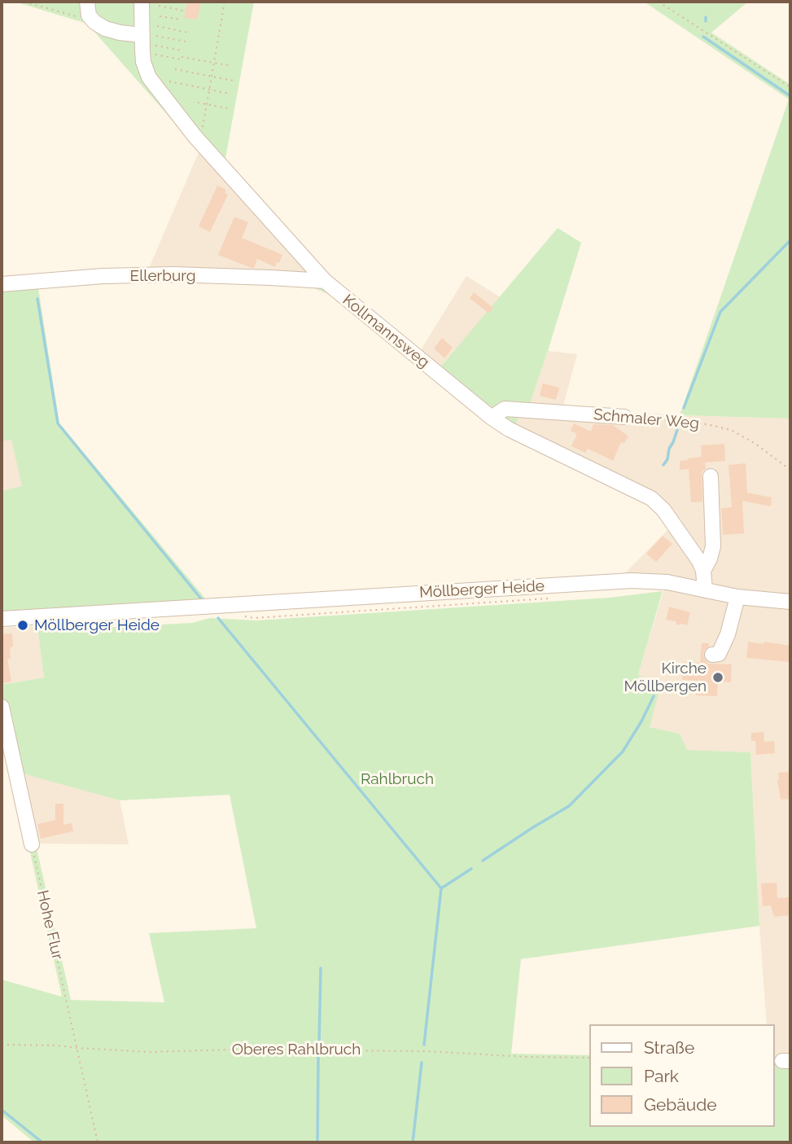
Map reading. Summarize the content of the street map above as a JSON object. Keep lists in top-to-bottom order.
{
  "streets": {
    "street": [
      "Ellerburg",
      "Kollmannsweg",
      "Schmaler Weg",
      "Möllberger Heide"
    ],
    "path": ["Hohe Flur", "Oberes Rahlbruch"]
  },
  "crossings": [
    ["Ellerburg", "Kollmannsweg"],
    ["Kollmannsweg", "Schmaler Weg"],
    ["Kollmannsweg", "Möllberger Heide"],
    ["Hohe Flur", "Oberes Rahlbruch"]
  ],
  "parks": ["Rahlbruch"],
  "places": ["Möllberger Heide", "Kirche Möllbergen"],
  "legend": ["Straße", "Park", "Gebäude"]
}
